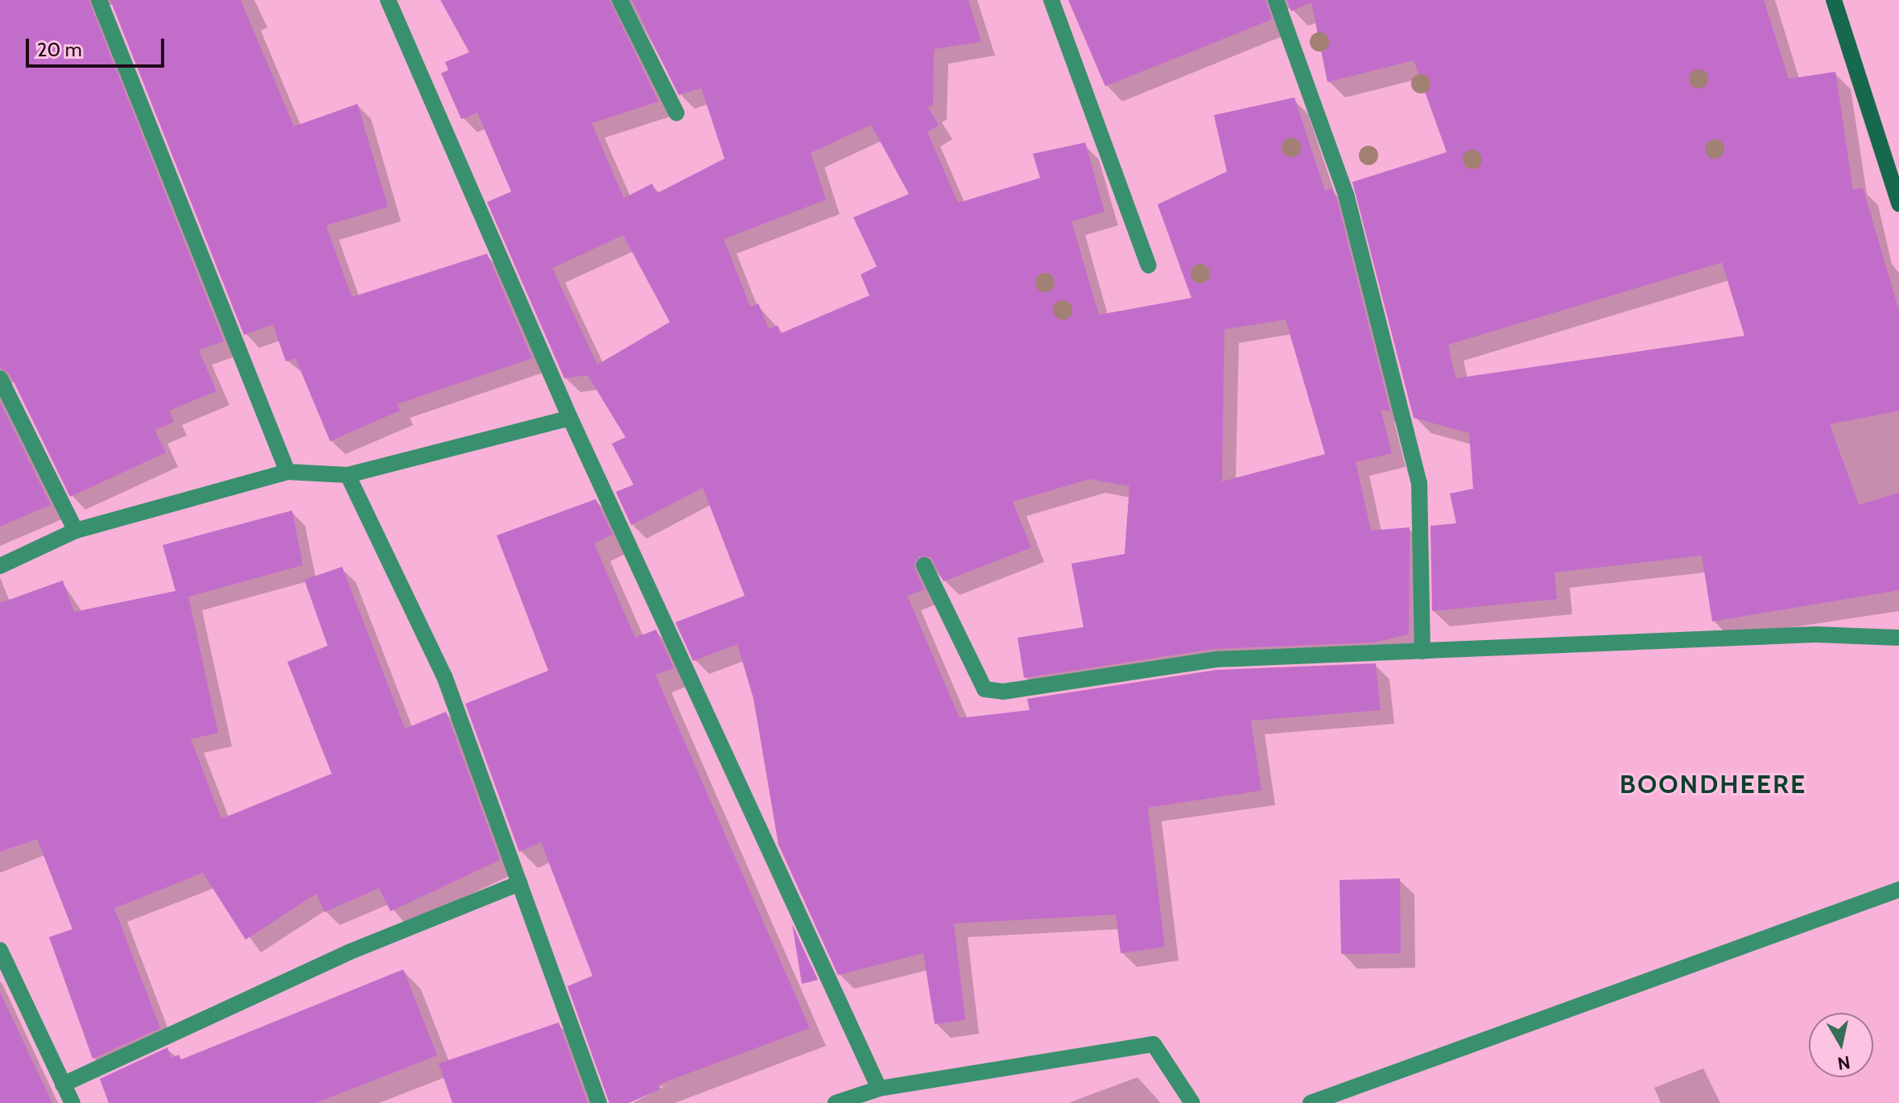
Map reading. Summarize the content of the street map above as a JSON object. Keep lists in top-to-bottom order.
{
  "districts": ["BOONDHEERE"],
  "scale_bar": "20 m",
  "north": "bottom"
}
